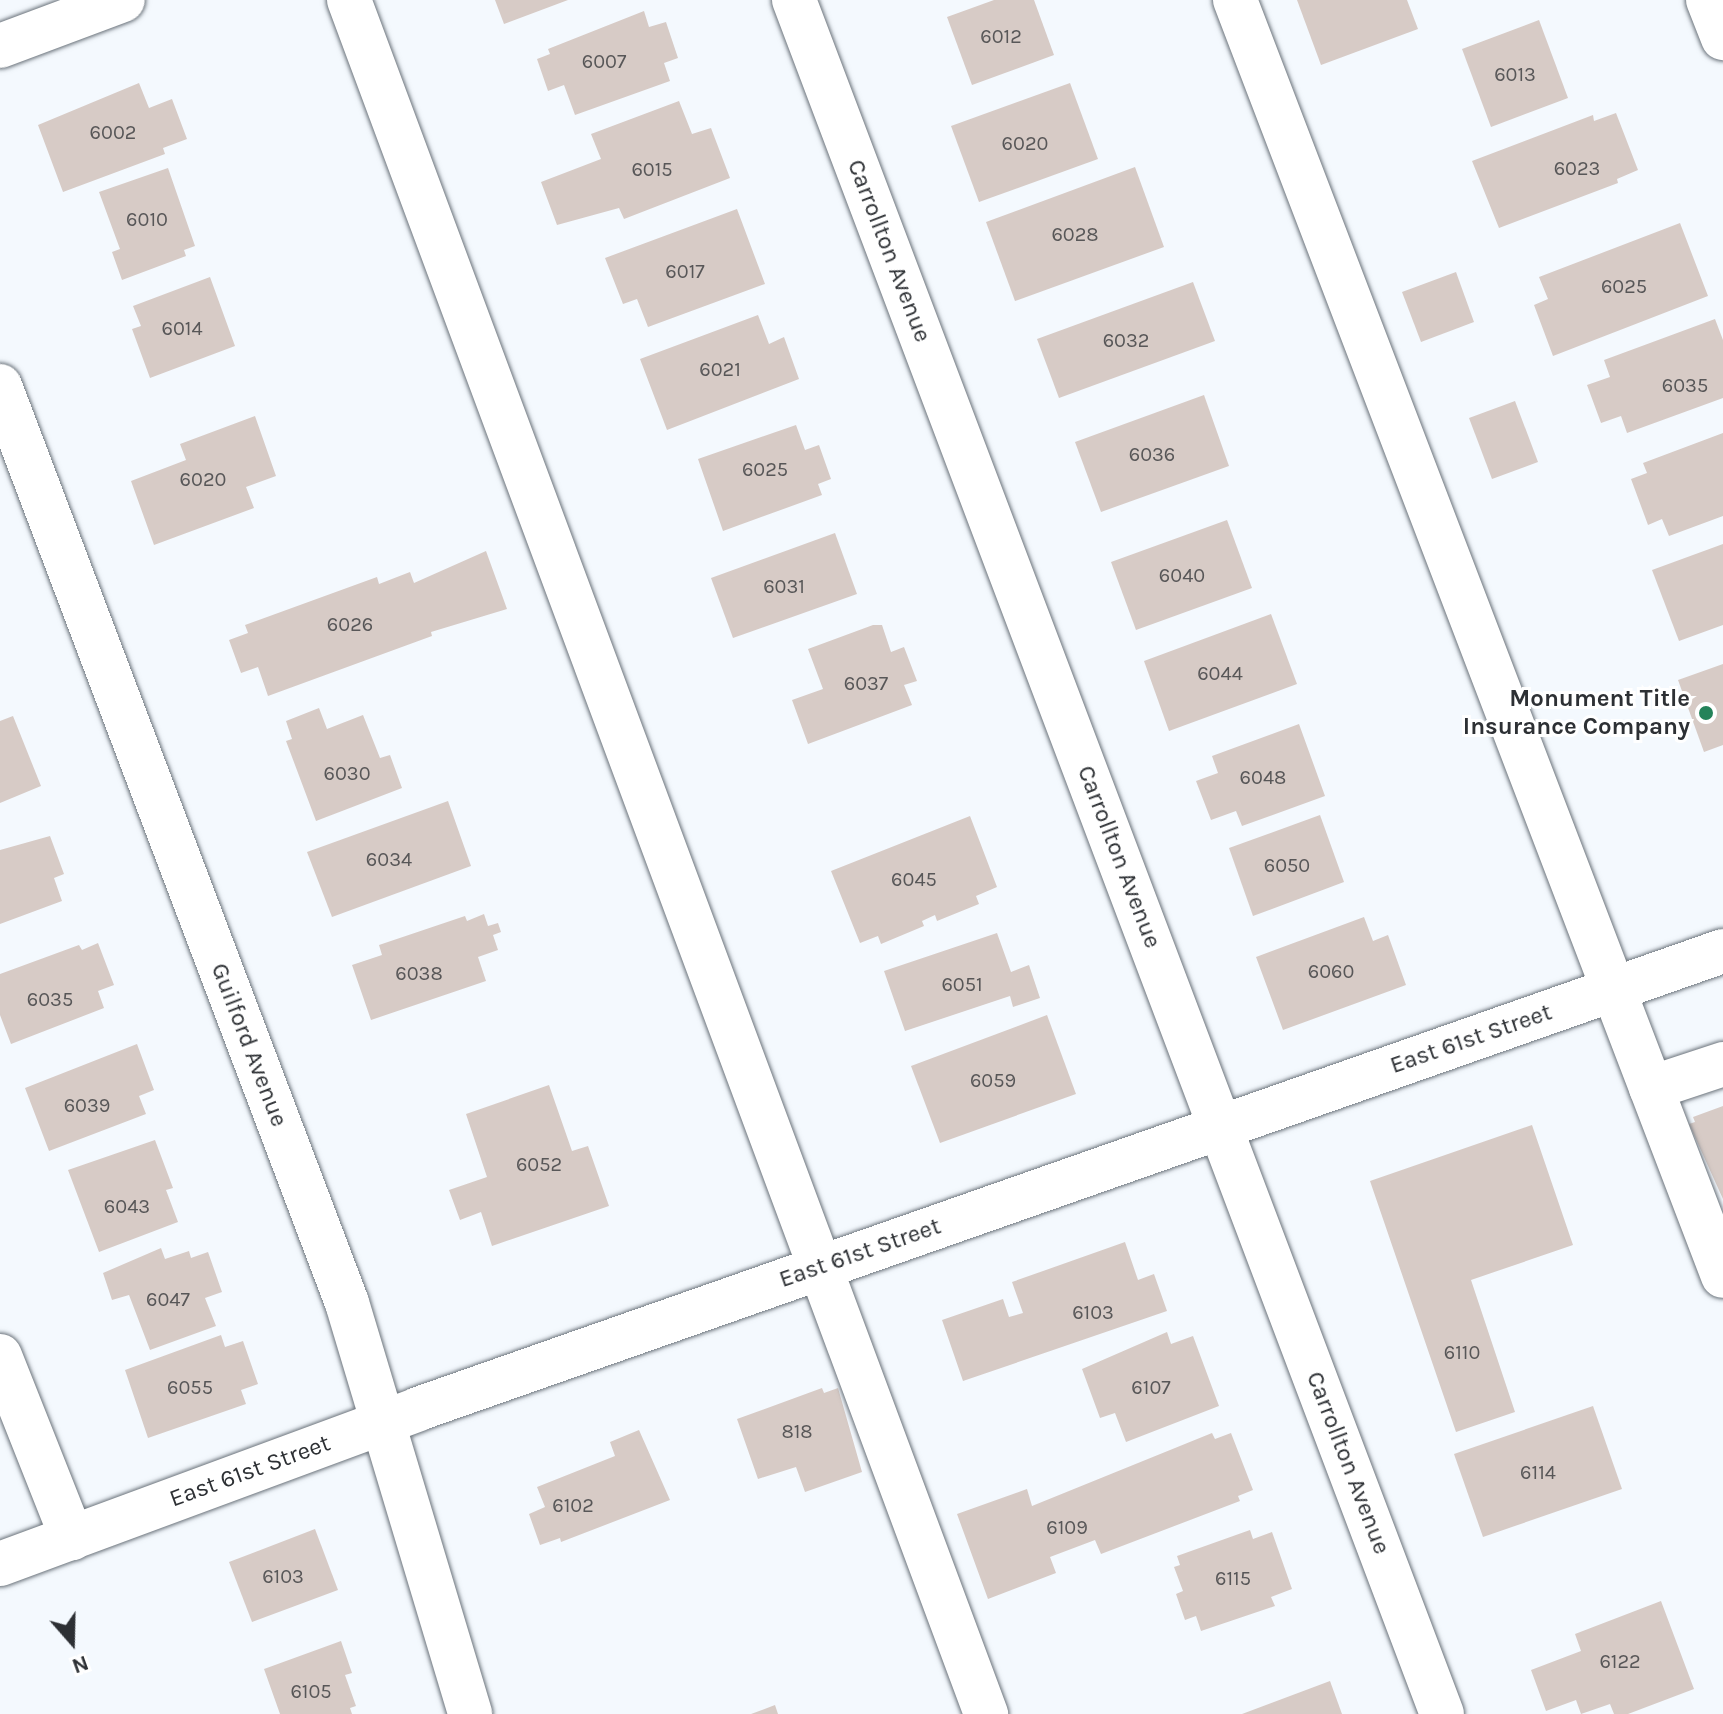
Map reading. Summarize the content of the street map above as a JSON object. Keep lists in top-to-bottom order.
{
  "streets": {
    "street": ["Carrollton Avenue", "East 61st Street", "Guilford Avenue"]
  },
  "crossings": [
    ["Carrollton Avenue", "East 61st Street"],
    ["East 61st Street", "Guilford Avenue"]
  ],
  "places": ["Monument Title Insurance Company"],
  "house_numbers": [
    "6012",
    "6007",
    "6013",
    "6002",
    "6020",
    "6023",
    "6015",
    "6010",
    "6028",
    "6017",
    "6025",
    "6014",
    "6032",
    "6021",
    "6035",
    "6036",
    "6025",
    "6020",
    "6040",
    "6031",
    "6026",
    "6044",
    "6037",
    "6030",
    "6048",
    "6034",
    "6050",
    "6045",
    "6060",
    "6038",
    "6051",
    "6035",
    "6059",
    "6039",
    "6052",
    "6043",
    "6047",
    "6103",
    "6110",
    "6055",
    "6107",
    "818",
    "6114",
    "6102",
    "6109",
    "6103",
    "6115",
    "6122",
    "6105"
  ],
  "north": "bottom"
}
